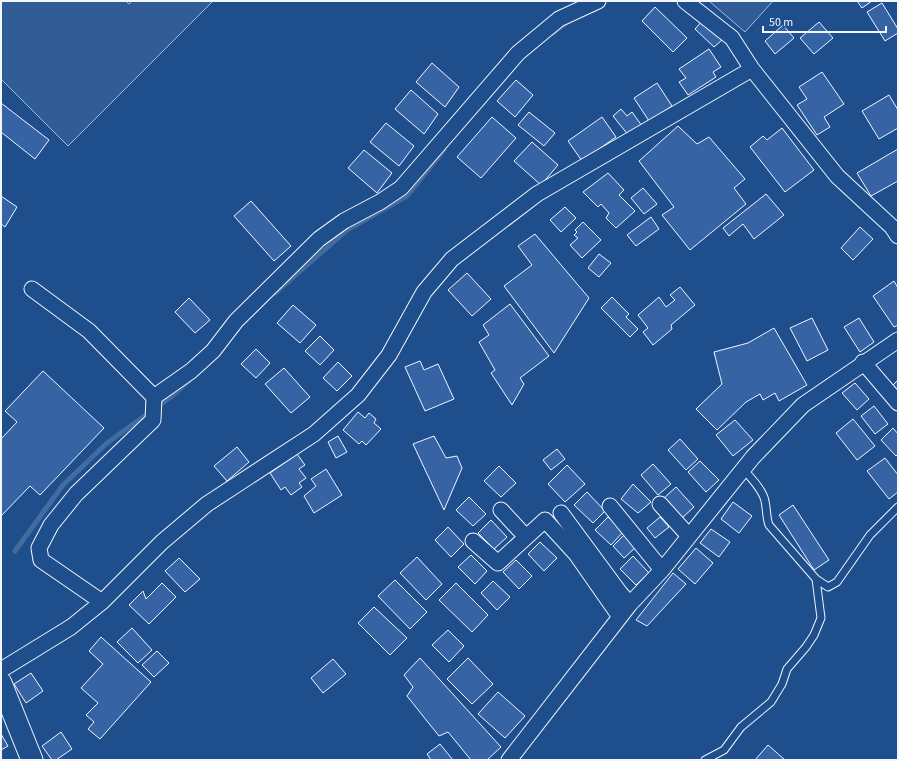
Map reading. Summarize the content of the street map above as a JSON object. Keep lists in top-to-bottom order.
{
  "scale_bar": "50 m"
}
